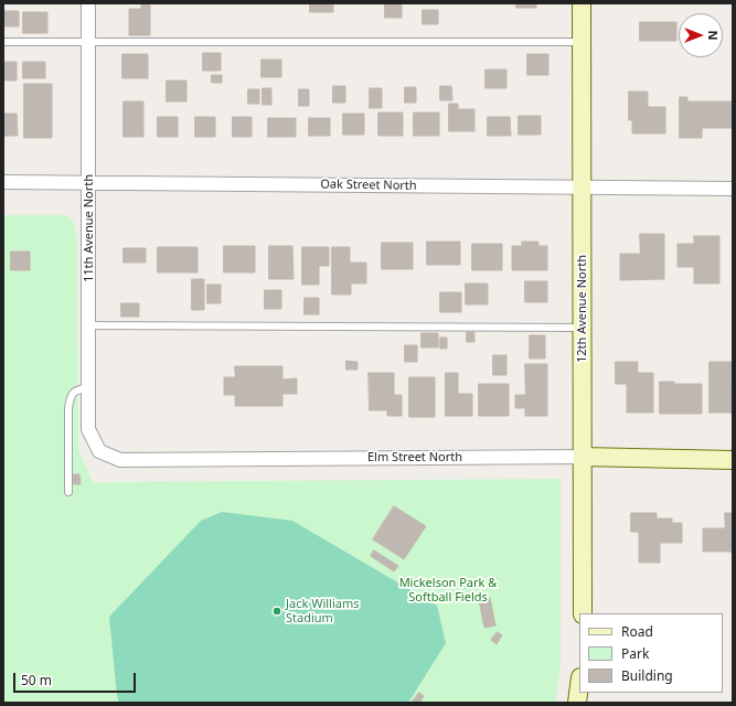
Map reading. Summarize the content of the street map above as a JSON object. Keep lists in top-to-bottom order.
{
  "streets": {
    "main road": ["12th Avenue North", "Elm Street North"],
    "street": ["Oak Street North", "11th Avenue North"]
  },
  "crossings": [
    ["Oak Street North", "11th Avenue North"],
    ["Oak Street North", "12th Avenue North"],
    ["11th Avenue North", "Elm Street North"],
    ["12th Avenue North", "Elm Street North"]
  ],
  "parks": ["Mickelson Park & Softball Fields"],
  "places": ["Jack Williams Stadium"],
  "legend": ["Road", "Park", "Building"],
  "scale_bar": "50 m",
  "north": "right"
}
